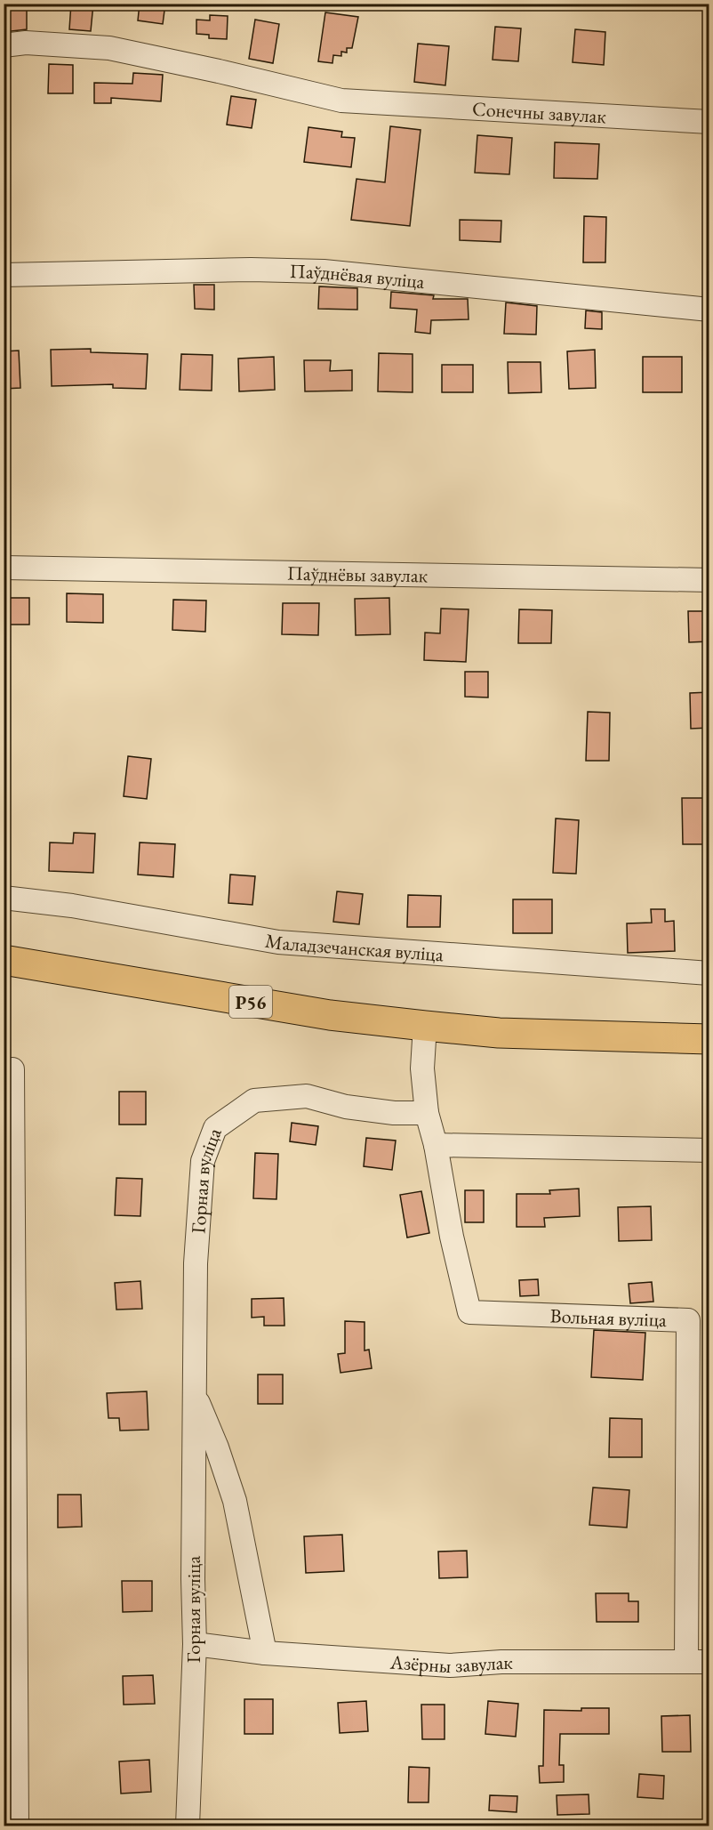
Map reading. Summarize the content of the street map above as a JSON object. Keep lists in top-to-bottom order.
{
  "streets": {
    "main road": ["Р56"],
    "street": [
      "Сонечны завулак",
      "Паўднёвая вуліца",
      "Паўднёвы завулак",
      "Маладзечанская вуліца",
      "Горная вуліца",
      "Вольная вуліца",
      "Азёрны завулак"
    ]
  },
  "crossings": [
    ["Горная вуліца", "Азёрны завулак"],
    ["Вольная вуліца", "Азёрны завулак"]
  ]
}
